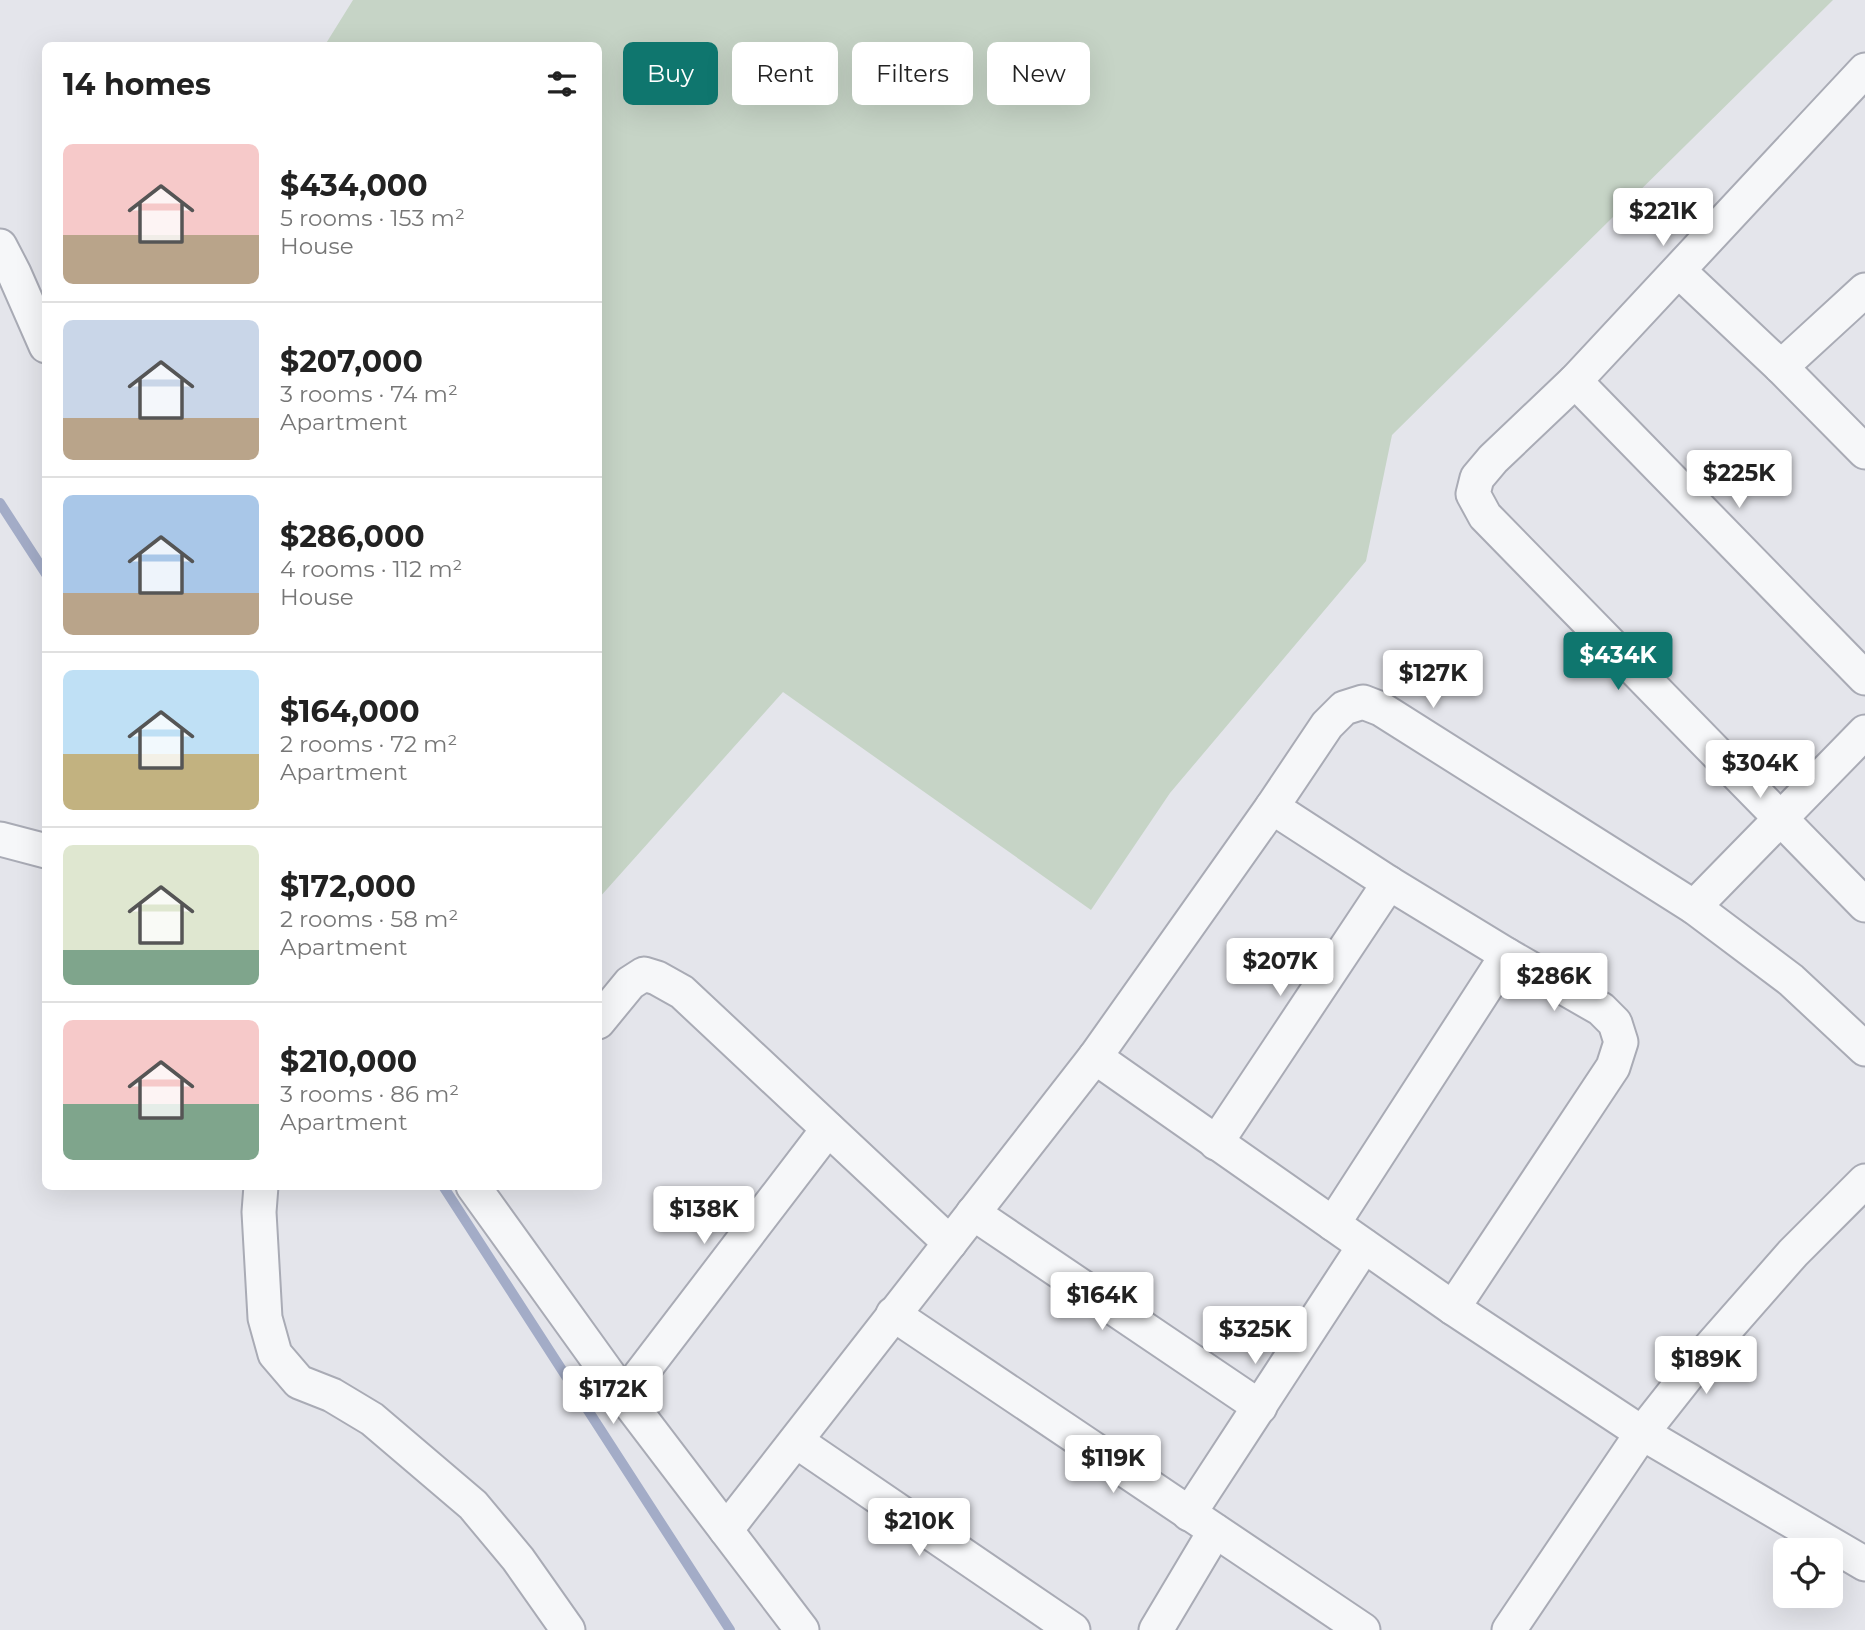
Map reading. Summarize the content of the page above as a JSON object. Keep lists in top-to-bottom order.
{
  "page": {
    "chip": [
      "Buy",
      "Rent",
      "Filters",
      "New"
    ],
    "heading": "14 homes",
    "list": [
      {
        "name": "$434,000",
        "note": "5 rooms · 153 m² · House"
      },
      {
        "name": "$207,000",
        "note": "3 rooms · 74 m² · Apartment"
      },
      {
        "name": "$286,000",
        "note": "4 rooms · 112 m² · House"
      },
      {
        "name": "$164,000",
        "note": "2 rooms · 72 m² · Apartment"
      },
      {
        "name": "$172,000",
        "note": "2 rooms · 58 m² · Apartment"
      },
      {
        "name": "$210,000",
        "note": "3 rooms · 86 m² · Apartment"
      }
    ],
    "price": [
      "$221K",
      "$225K",
      "$434K",
      "$127K",
      "$304K",
      "$207K",
      "$286K",
      "$138K",
      "$164K",
      "$325K",
      "$189K",
      "$172K",
      "$119K",
      "$210K"
    ]
  }
}
